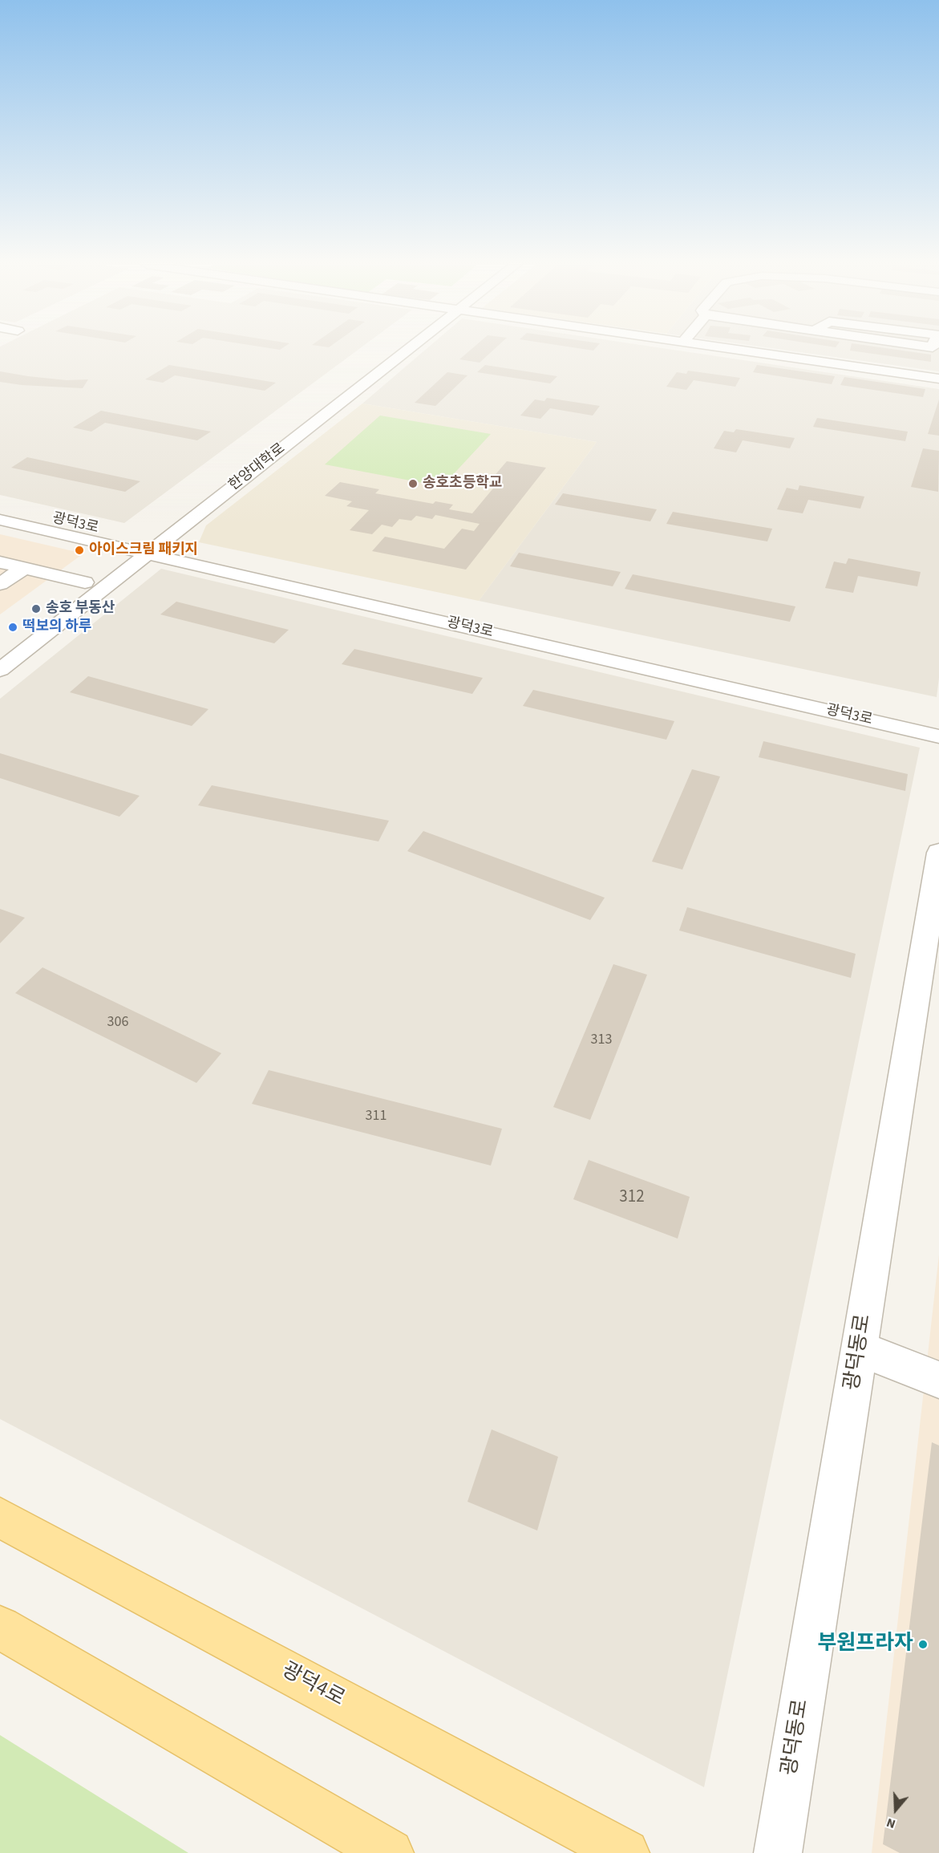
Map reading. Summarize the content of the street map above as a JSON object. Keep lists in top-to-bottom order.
{
  "streets": {
    "main road": ["광덕4로"],
    "street": ["한양대학로", "광덕3로", "광덕동로"]
  },
  "crossings": [
    ["한양대학로", "광덕3로"]
  ],
  "places": [
    "송호초등학교",
    "아이스크림 패키지",
    "송호 부동산",
    "떡보의 하루",
    "부원프라자"
  ],
  "house_numbers": [
    "306",
    "313",
    "311",
    "312"
  ],
  "north": "bottom"
}
